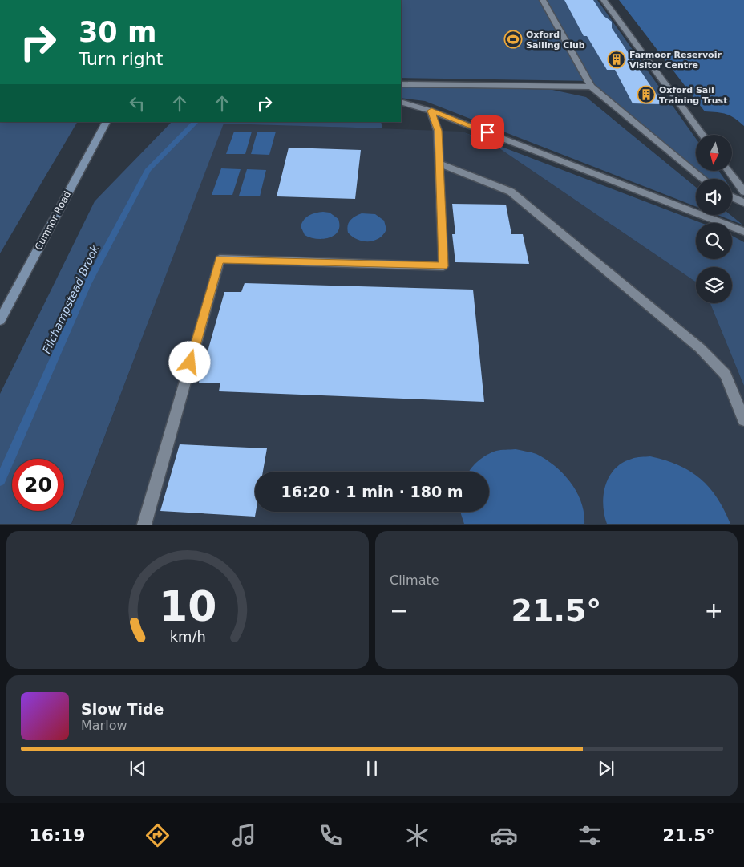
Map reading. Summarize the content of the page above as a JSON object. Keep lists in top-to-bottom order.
{
  "streets": {
    "main road": ["Cumnor Road"]
  },
  "water": ["Filchampstead Brook"],
  "places": {
    "sports": ["Oxford Sailing Club"],
    "building": ["Farmoor Reservoir Visitor Centre", "Oxford Sail Training Trust"]
  },
  "north": "bottom",
  "page": {
    "turn": ["30 m", "Turn right"],
    "limit": "20",
    "trip": "16:20 · 1 min · 180 m",
    "tile": "Climate",
    "heat": ["−", "21.5°", "+"],
    "song": ["Slow Tide", "Marlow"],
    "tabs": ["16:19", "21.5°"],
    "gauge": ["10", "km/h"]
  }
}
